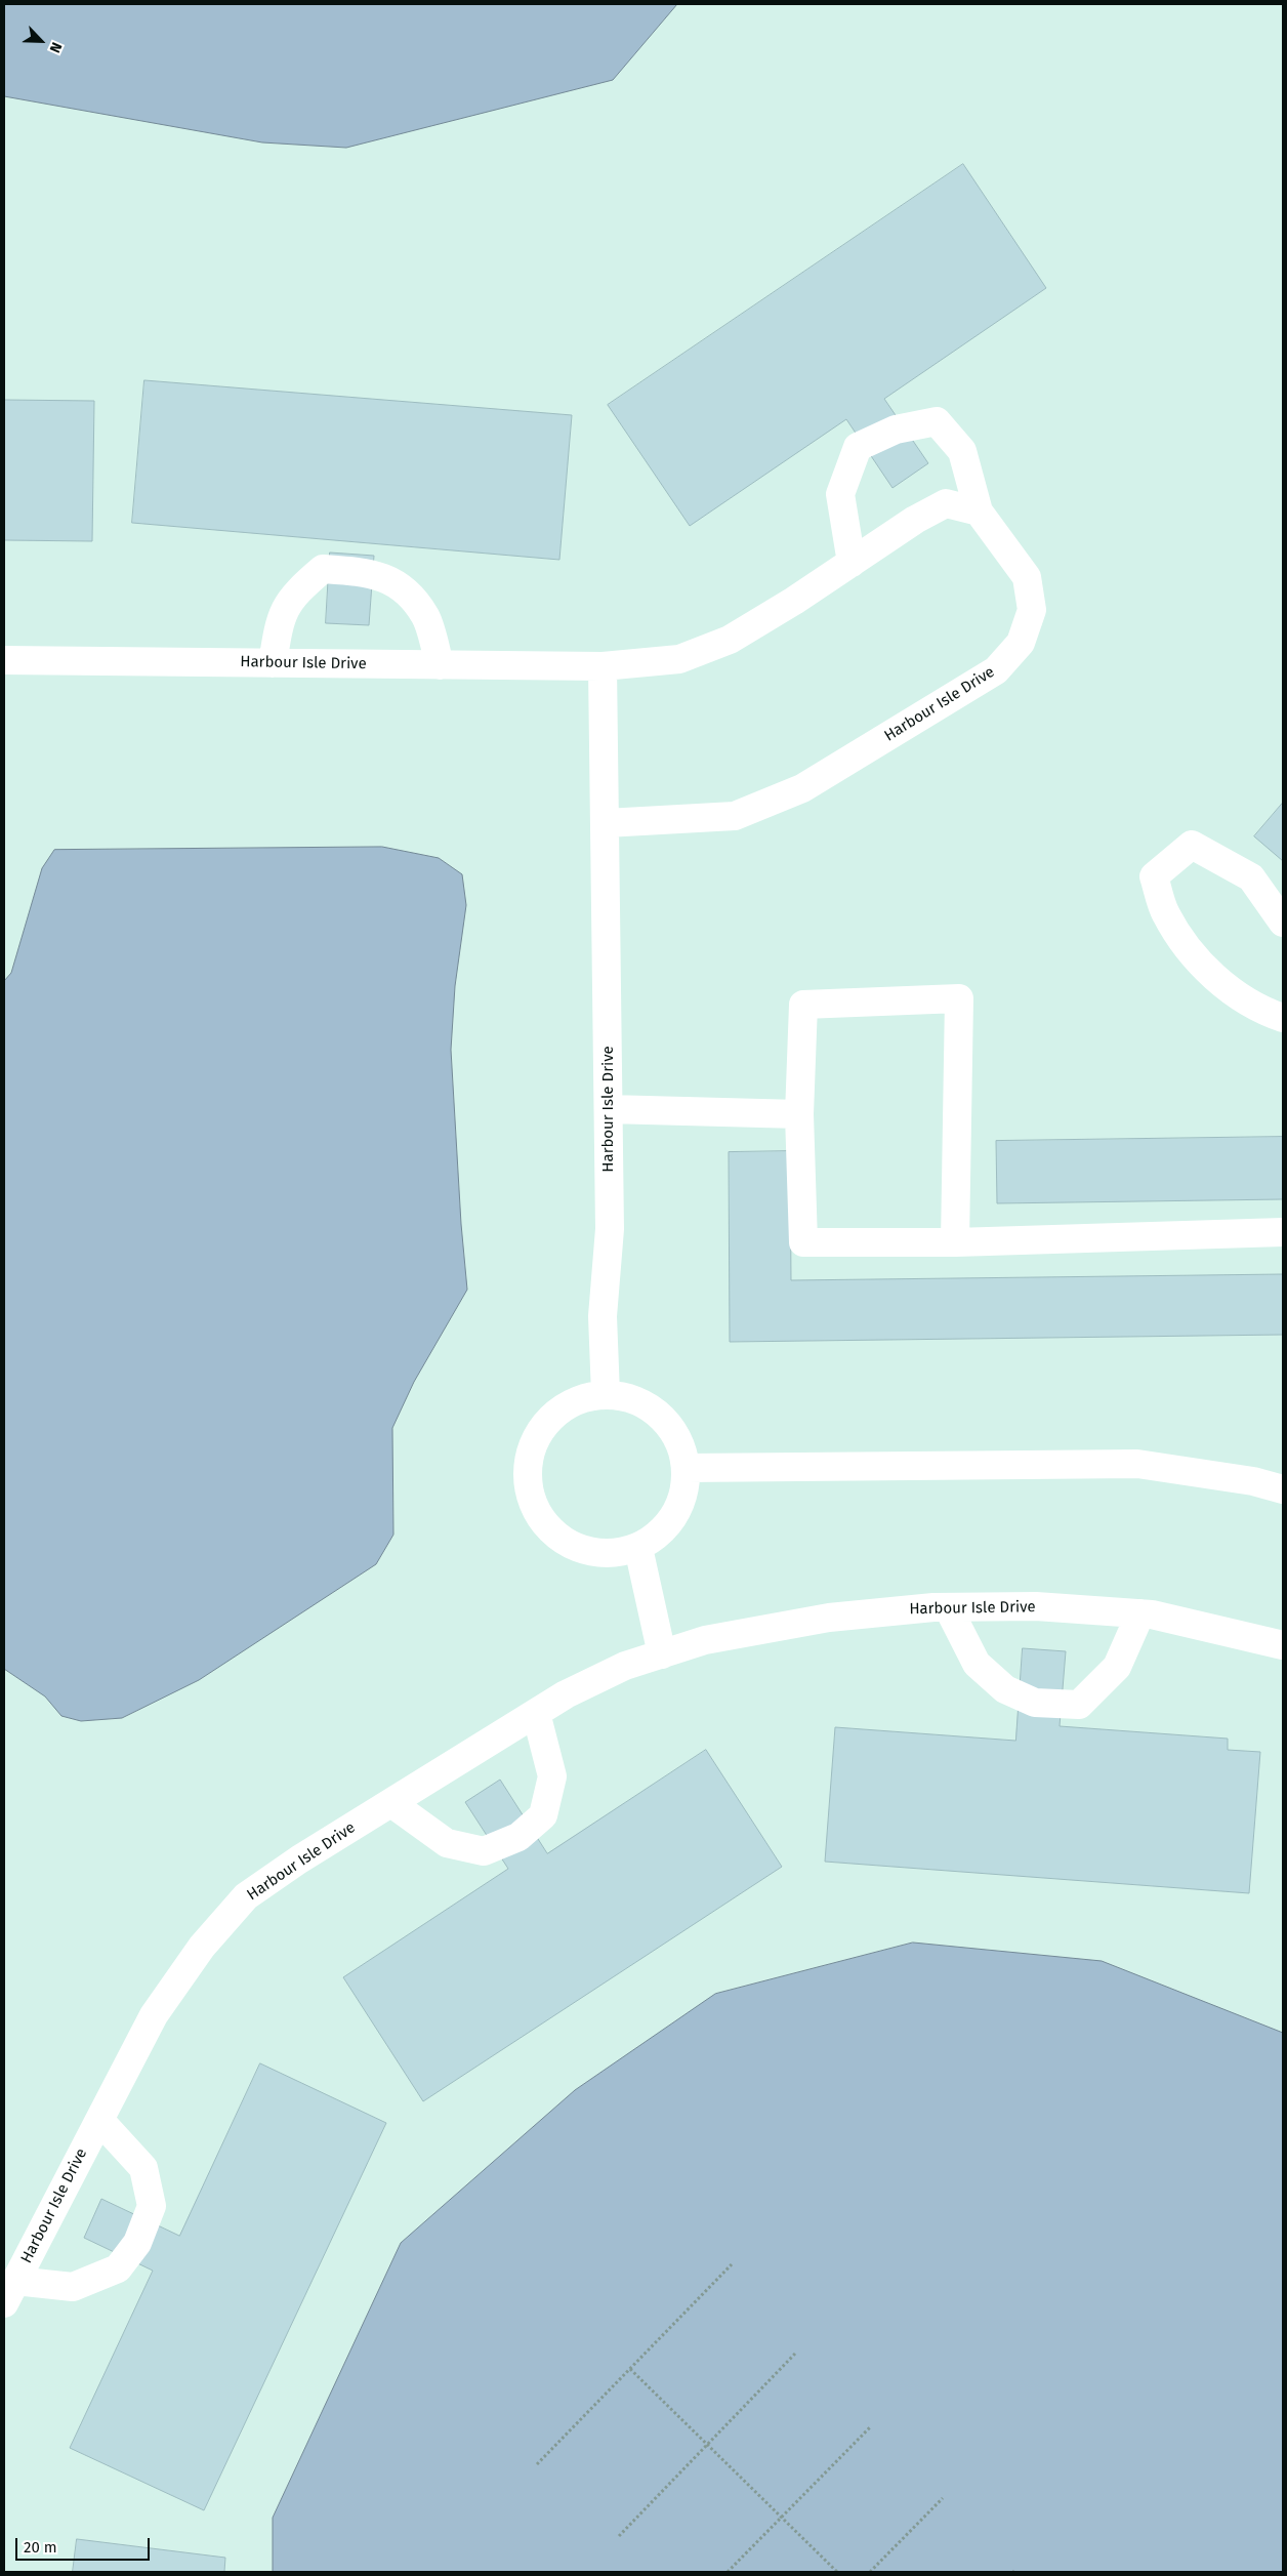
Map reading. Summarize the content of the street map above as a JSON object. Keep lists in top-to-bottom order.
{
  "streets": {
    "street": ["Harbour Isle Drive"]
  },
  "scale_bar": "20 m",
  "north": "bottom right"
}
